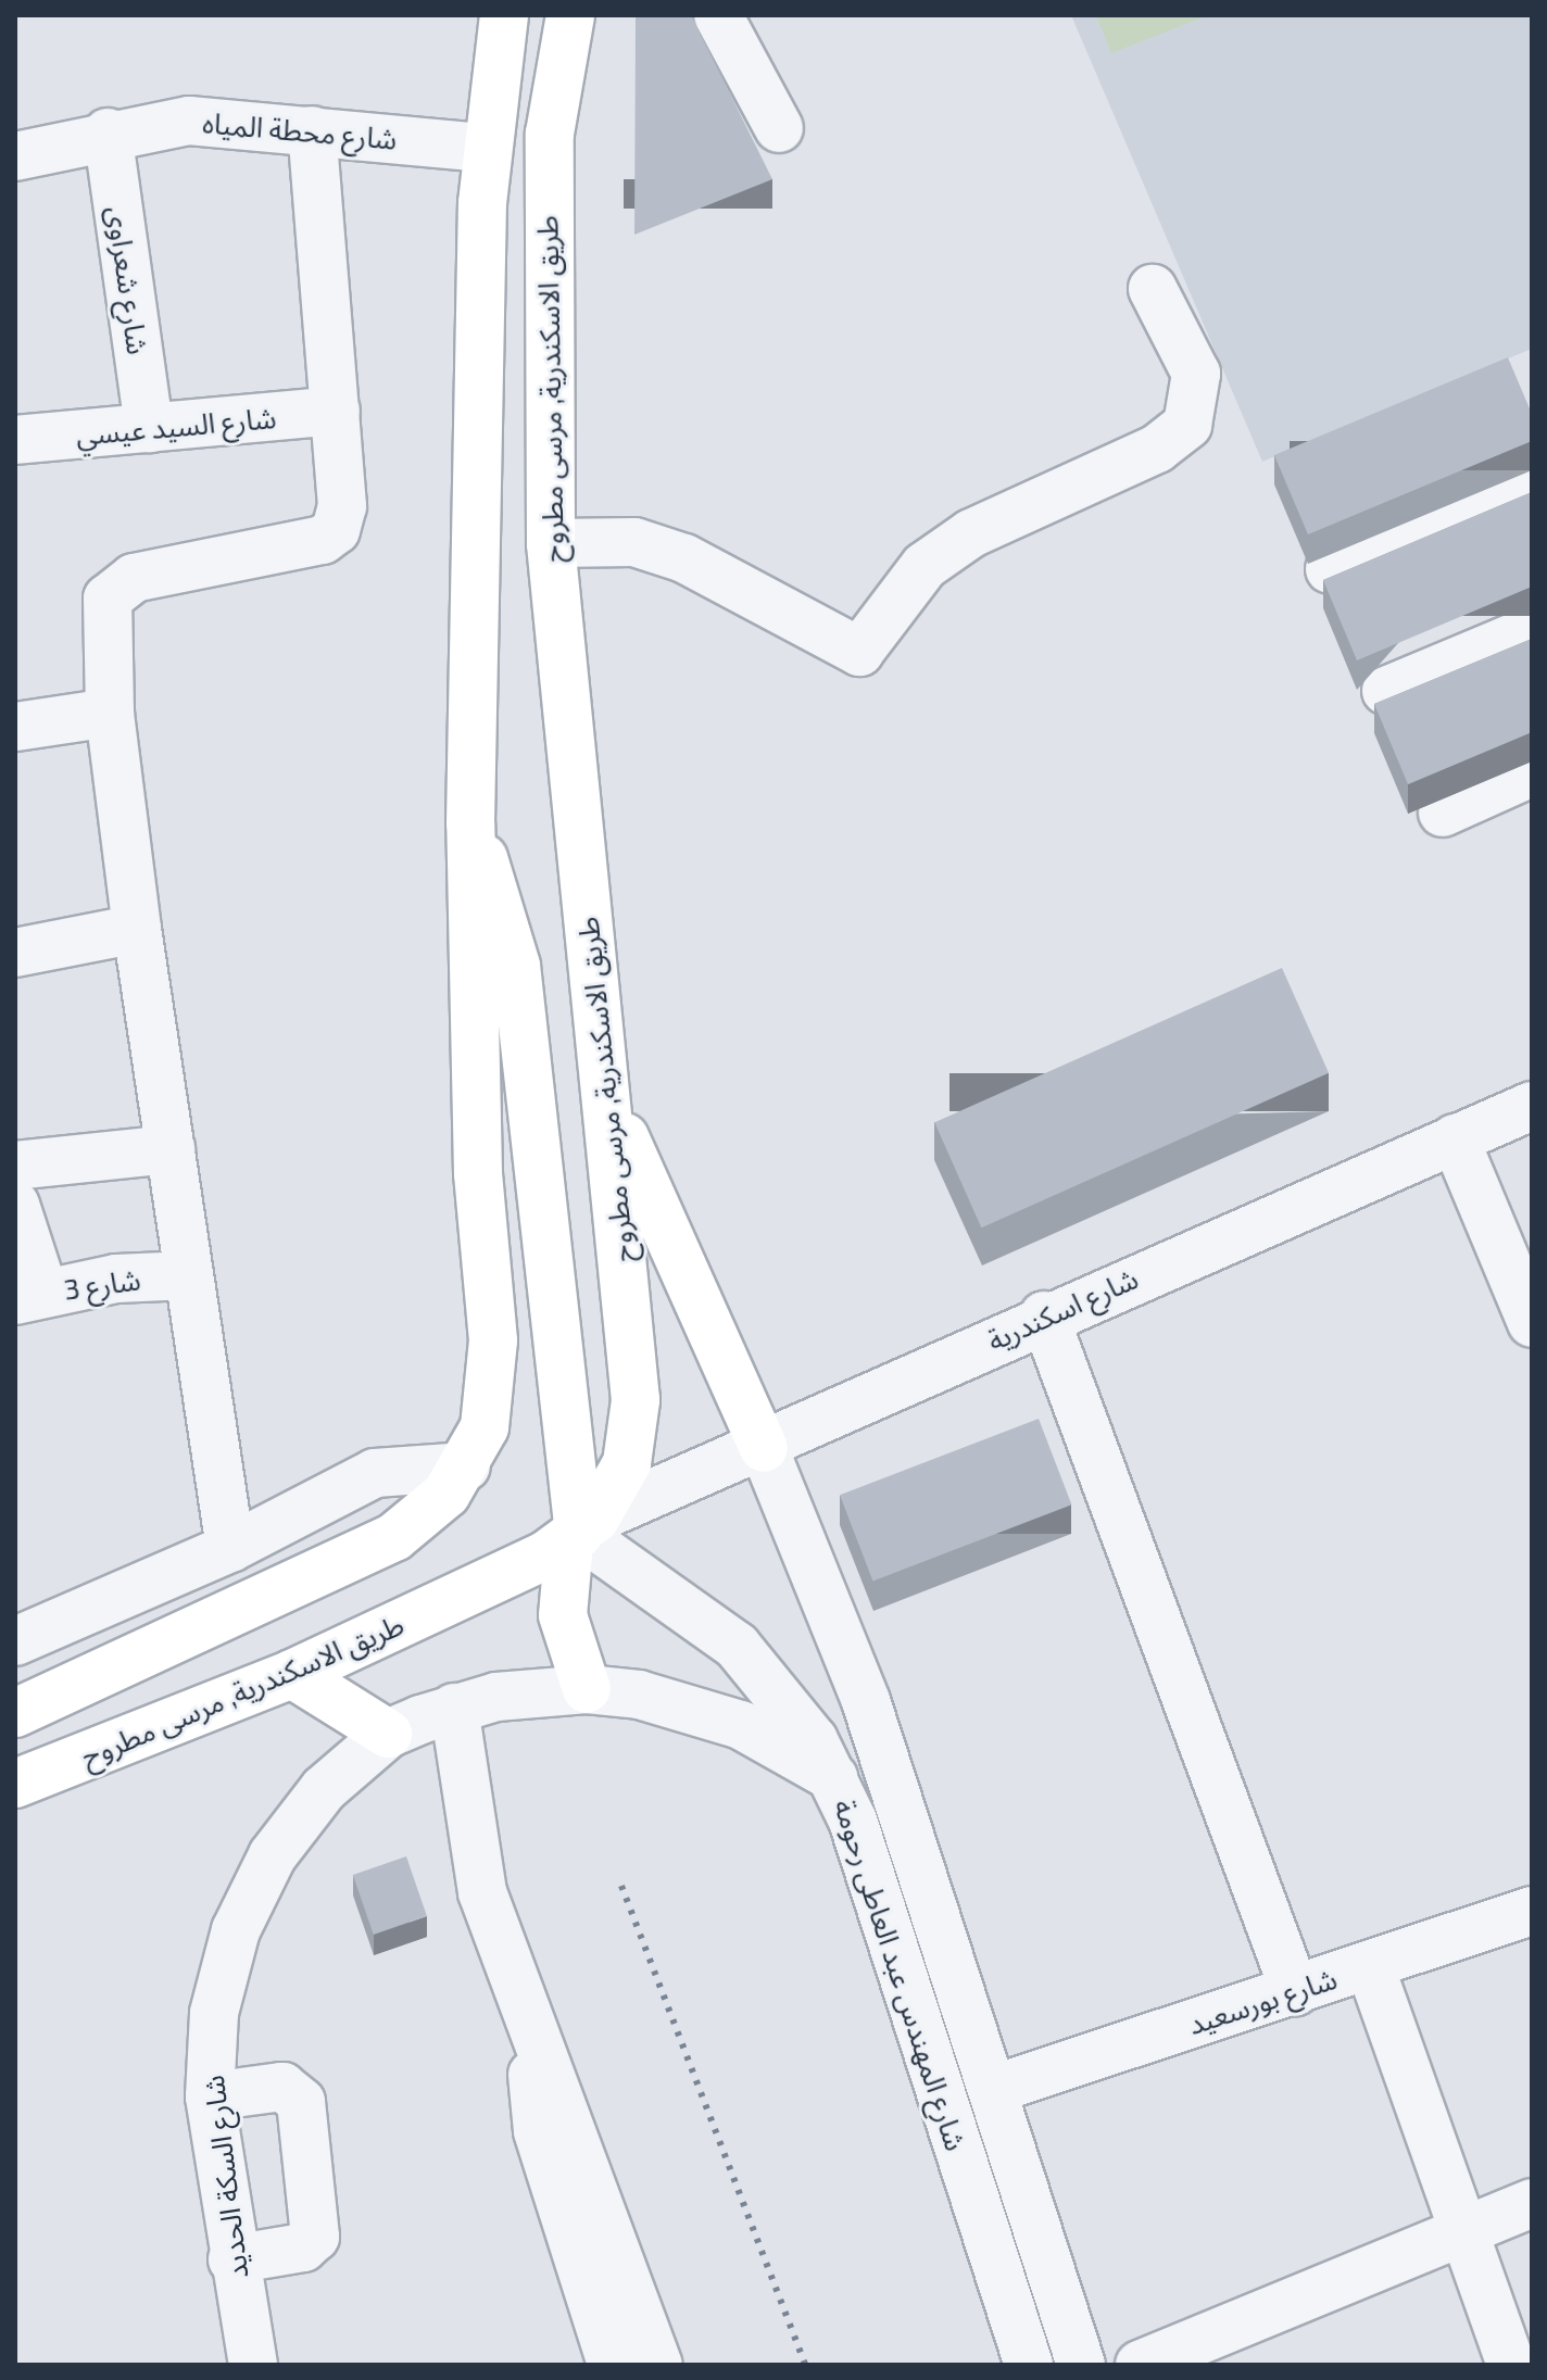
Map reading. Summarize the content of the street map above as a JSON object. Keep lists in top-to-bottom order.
{
  "streets": {
    "main road": ["طريق الاسكندرية, مرسى مطروح"],
    "street": [
      "شارع محطة المياه",
      "شارع شعراوى",
      "شارع السيد عيسي",
      "شارع 3",
      "شارع اسكندرية",
      "شارع المهندس عبد العاطى رحومة",
      "شارع بورسعيد",
      "شارع السكة الحديد"
    ]
  },
  "crossings": [
    ["شارع محطة المياه", "شارع شعراوى"],
    ["شارع شعراوى", "شارع السيد عيسي"],
    ["طريق الاسكندرية, مرسى مطروح", "شارع اسكندرية"],
    ["طريق الاسكندرية, مرسى مطروح", "شارع المهندس عبد العاطى رحومة"],
    ["شارع اسكندرية", "شارع المهندس عبد العاطى رحومة"],
    ["شارع المهندس عبد العاطى رحومة", "شارع بورسعيد"],
    ["شارع المهندس عبد العاطى رحومة", "شارع السكة الحديد"]
  ]
}
